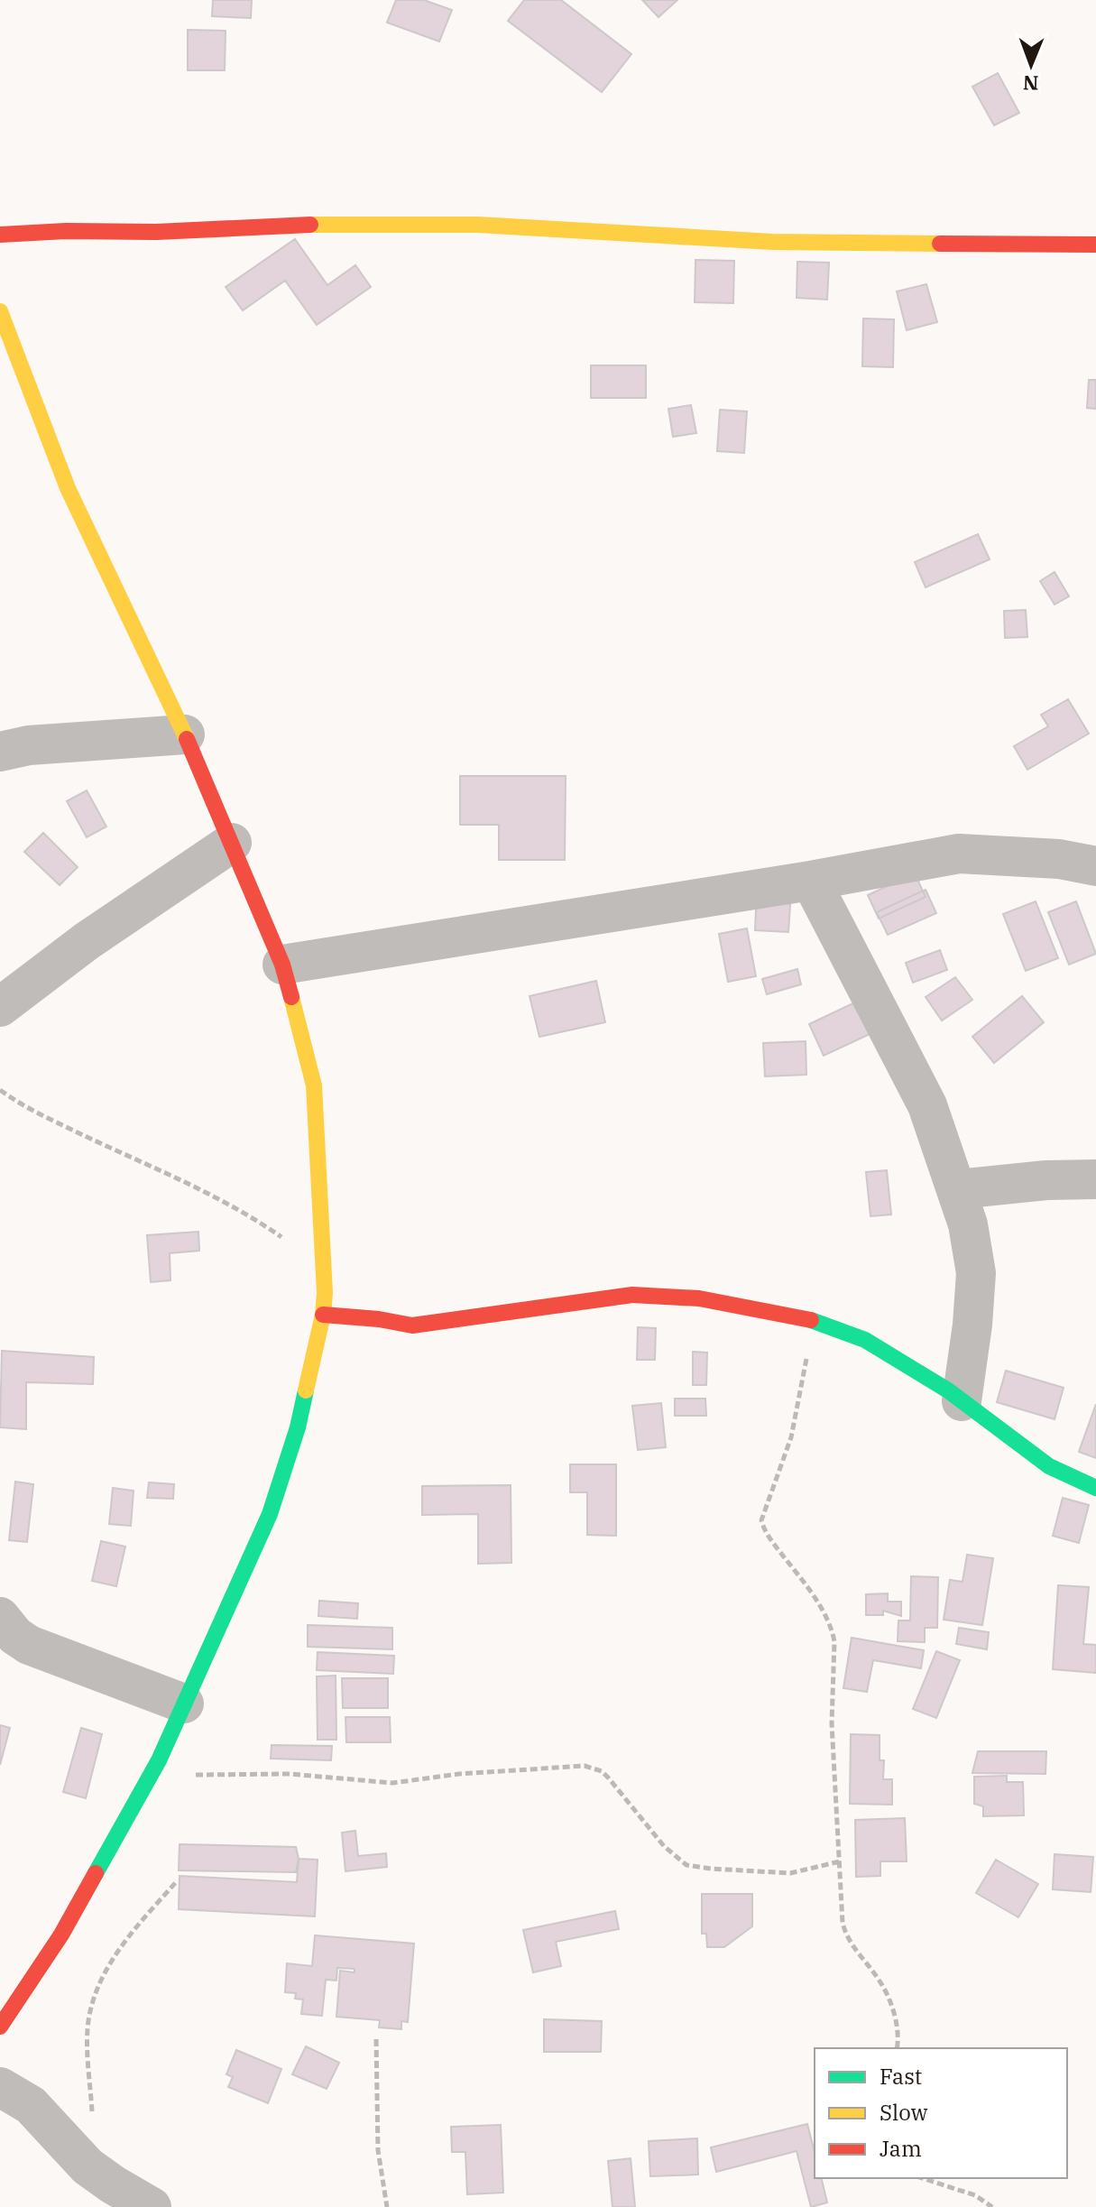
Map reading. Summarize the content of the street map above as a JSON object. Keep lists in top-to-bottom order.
{
  "legend": ["Fast", "Slow", "Jam"],
  "north": "bottom"
}
